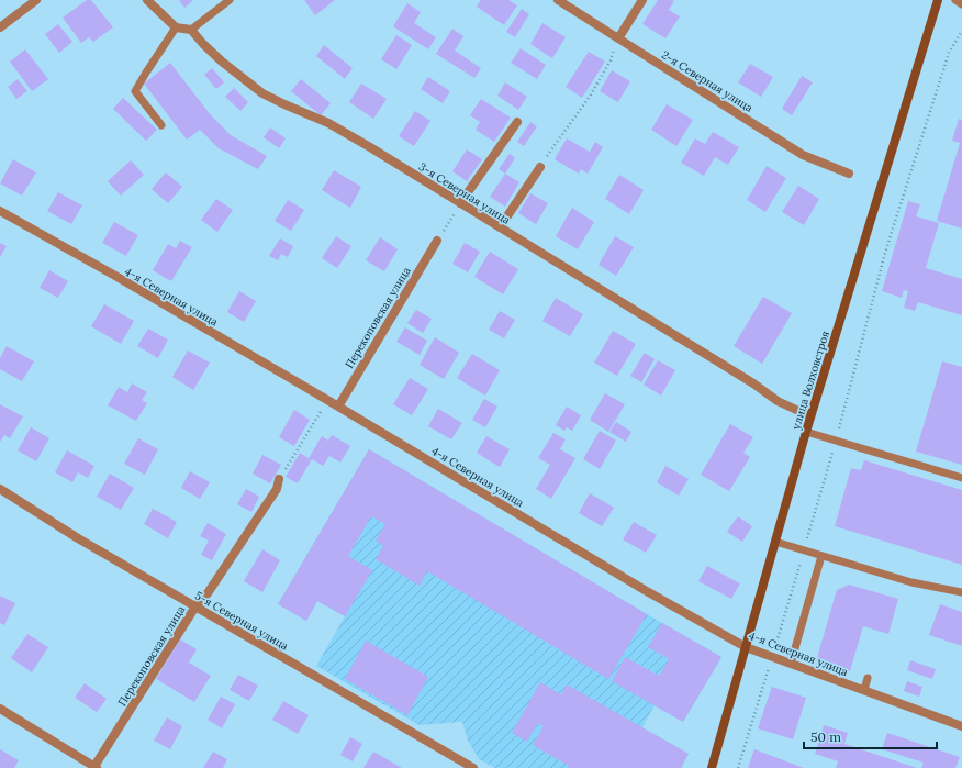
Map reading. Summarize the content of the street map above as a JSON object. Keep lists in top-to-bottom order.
{
  "streets": {
    "main road": ["улица Волховстроя"],
    "street": [
      "2-я Северная улица",
      "3-я Северная улица",
      "4-я Северная улица",
      "Перекоповская улица",
      "5-я Северная улица"
    ]
  },
  "crossings": [
    ["3-я Северная улица", "улица Волховстроя"],
    ["4-я Северная улица", "Перекоповская улица"],
    ["4-я Северная улица", "улица Волховстроя"],
    ["Перекоповская улица", "5-я Северная улица"]
  ],
  "scale_bar": "50 m"
}
